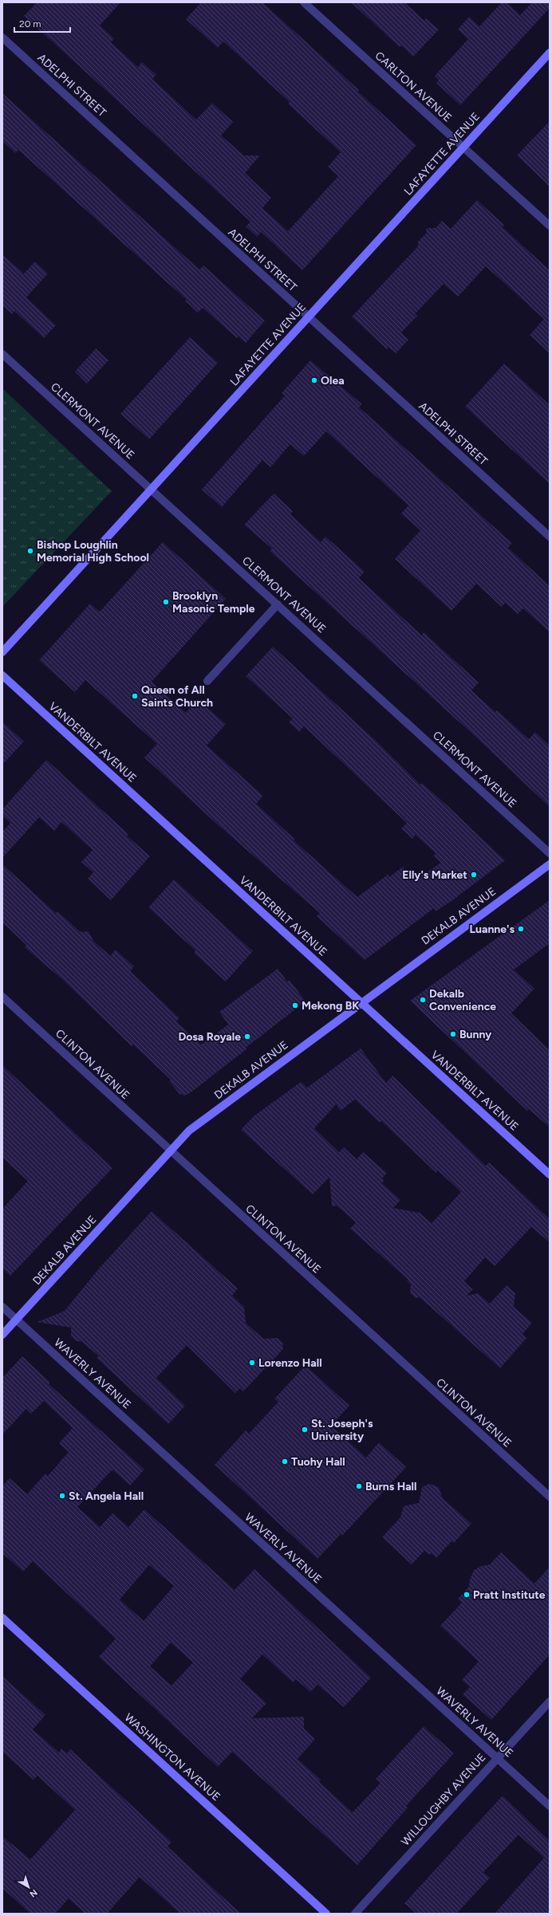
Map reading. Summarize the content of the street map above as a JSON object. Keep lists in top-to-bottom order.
{
  "streets": {
    "main road": [
      "LAFAYETTE AVENUE",
      "VANDERBILT AVENUE",
      "DEKALB AVENUE",
      "WASHINGTON AVENUE"
    ],
    "street": [
      "ADELPHI STREET",
      "CARLTON AVENUE",
      "CLERMONT AVENUE",
      "CLINTON AVENUE",
      "WAVERLY AVENUE",
      "WILLOUGHBY AVENUE"
    ]
  },
  "crossings": [
    ["ADELPHI STREET", "LAFAYETTE AVENUE"],
    ["CARLTON AVENUE", "LAFAYETTE AVENUE"],
    ["LAFAYETTE AVENUE", "CLERMONT AVENUE"],
    ["VANDERBILT AVENUE", "DEKALB AVENUE"],
    ["DEKALB AVENUE", "CLINTON AVENUE"],
    ["DEKALB AVENUE", "WAVERLY AVENUE"],
    ["WAVERLY AVENUE", "WILLOUGHBY AVENUE"]
  ],
  "places": [
    "Olea",
    "Bishop Loughlin Memorial High School",
    "Brooklyn Masonic Temple",
    "Queen of All Saints Church",
    "Elly's Market",
    "Luanne's",
    "Dekalb Convenience",
    "Mekong BK",
    "Bunny",
    "Dosa Royale",
    "Lorenzo Hall",
    "St. Joseph's University",
    "Tuohy Hall",
    "Burns Hall",
    "St. Angela Hall",
    "Pratt Institute"
  ],
  "scale_bar": "20 m",
  "north": "bottom right"
}
